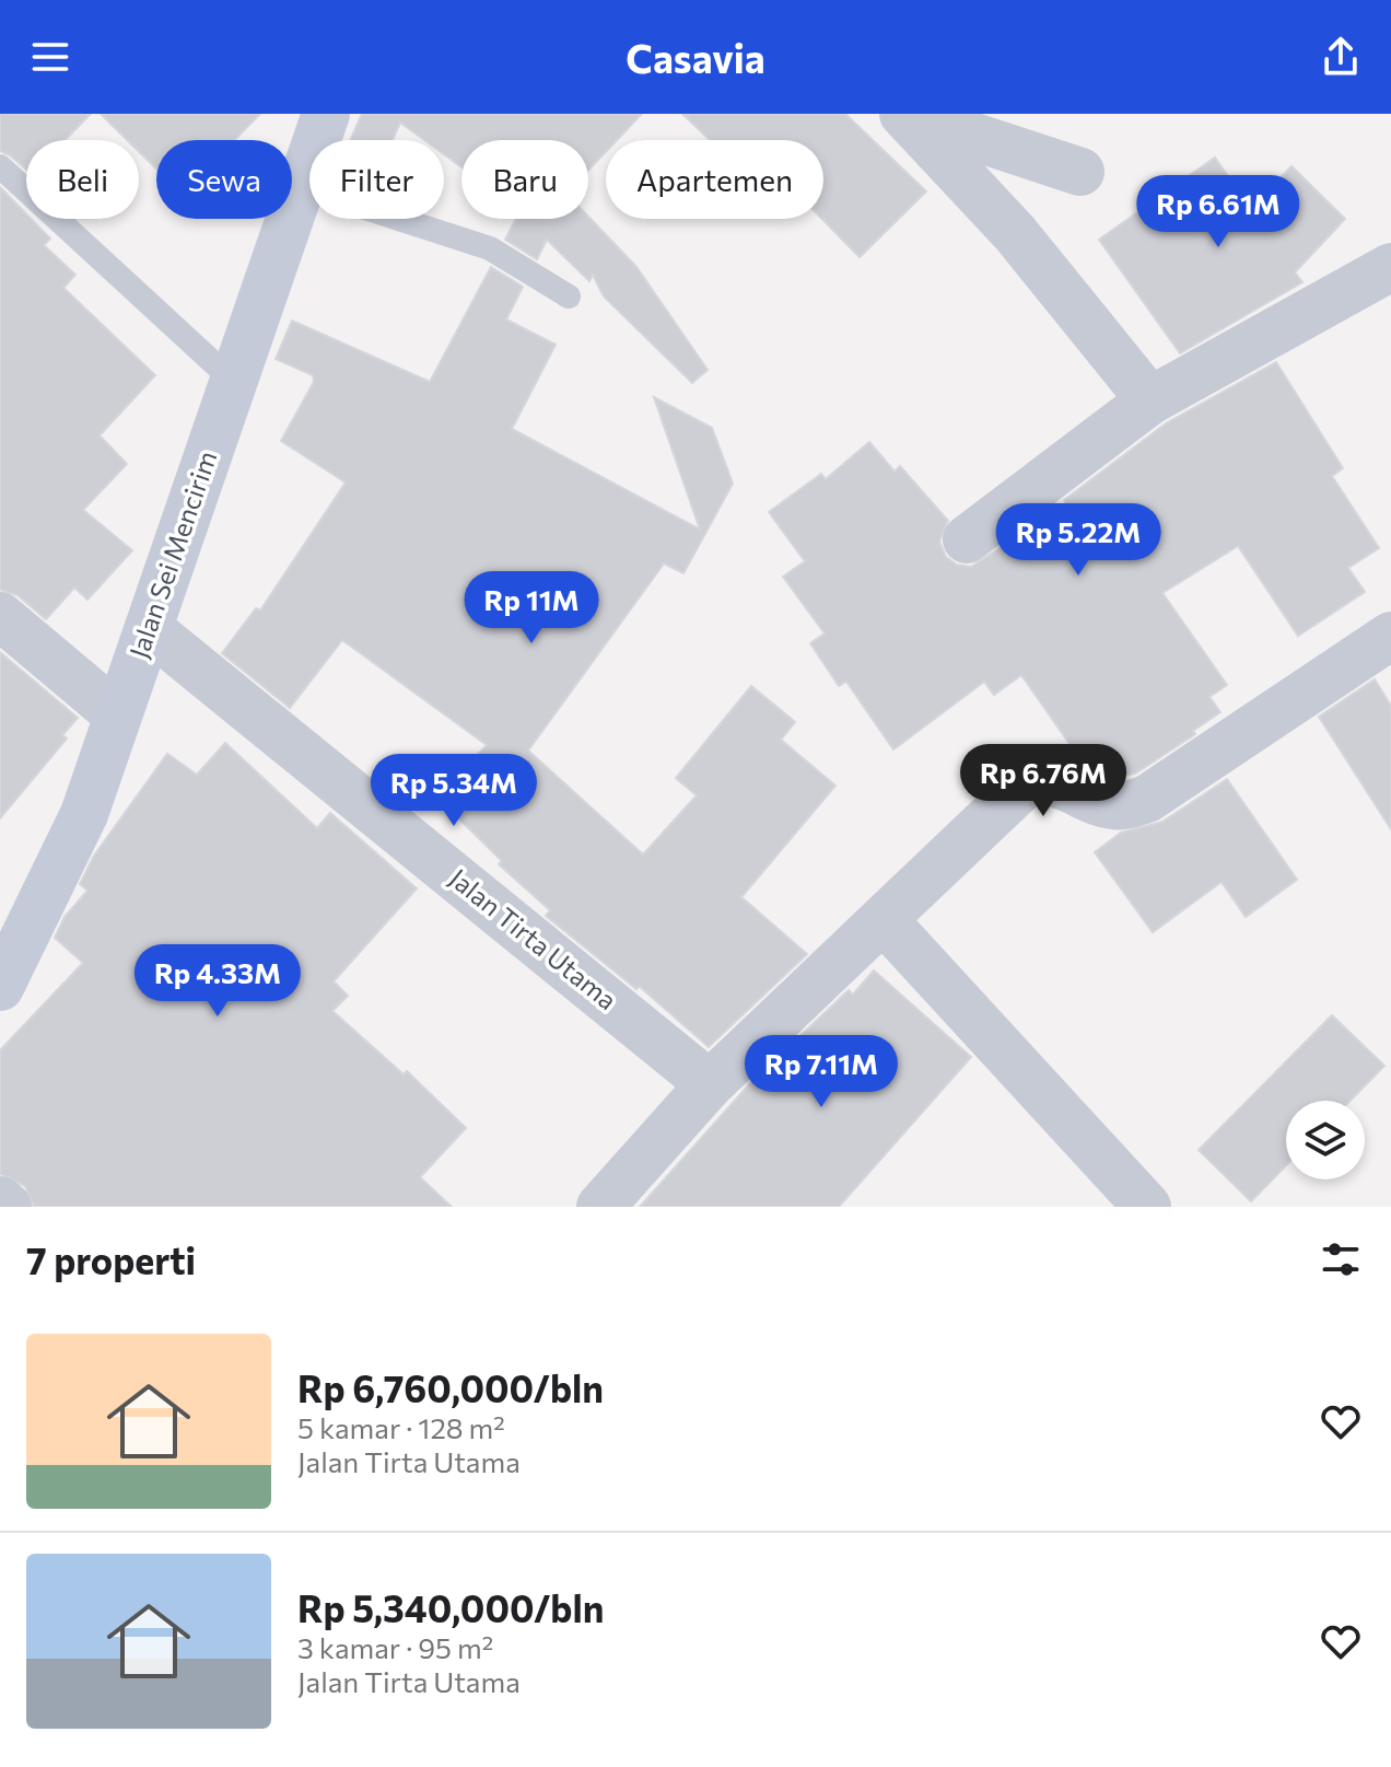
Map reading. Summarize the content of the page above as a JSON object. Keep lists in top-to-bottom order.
{
  "streets": {
    "street": ["Jalan Sei Mencirim", "Jalan Tirta Utama"]
  },
  "crossings": [
    ["Jalan Sei Mencirim", "Jalan Tirta Utama"]
  ],
  "page": {
    "header": "Casavia",
    "chip": [
      "Beli",
      "Sewa",
      "Filter",
      "Baru",
      "Apartemen"
    ],
    "price": [
      "Rp 6.61M",
      "Rp 5.22M",
      "Rp 11M",
      "Rp 6.76M",
      "Rp 5.34M",
      "Rp 4.33M",
      "Rp 7.11M"
    ],
    "heading": "7 properti",
    "list": [
      {
        "name": "Rp 6,760,000/bln",
        "note": "5 kamar · 128 m² · Jalan Tirta Utama"
      },
      {
        "name": "Rp 5,340,000/bln",
        "note": "3 kamar · 95 m² · Jalan Tirta Utama"
      }
    ]
  }
}
